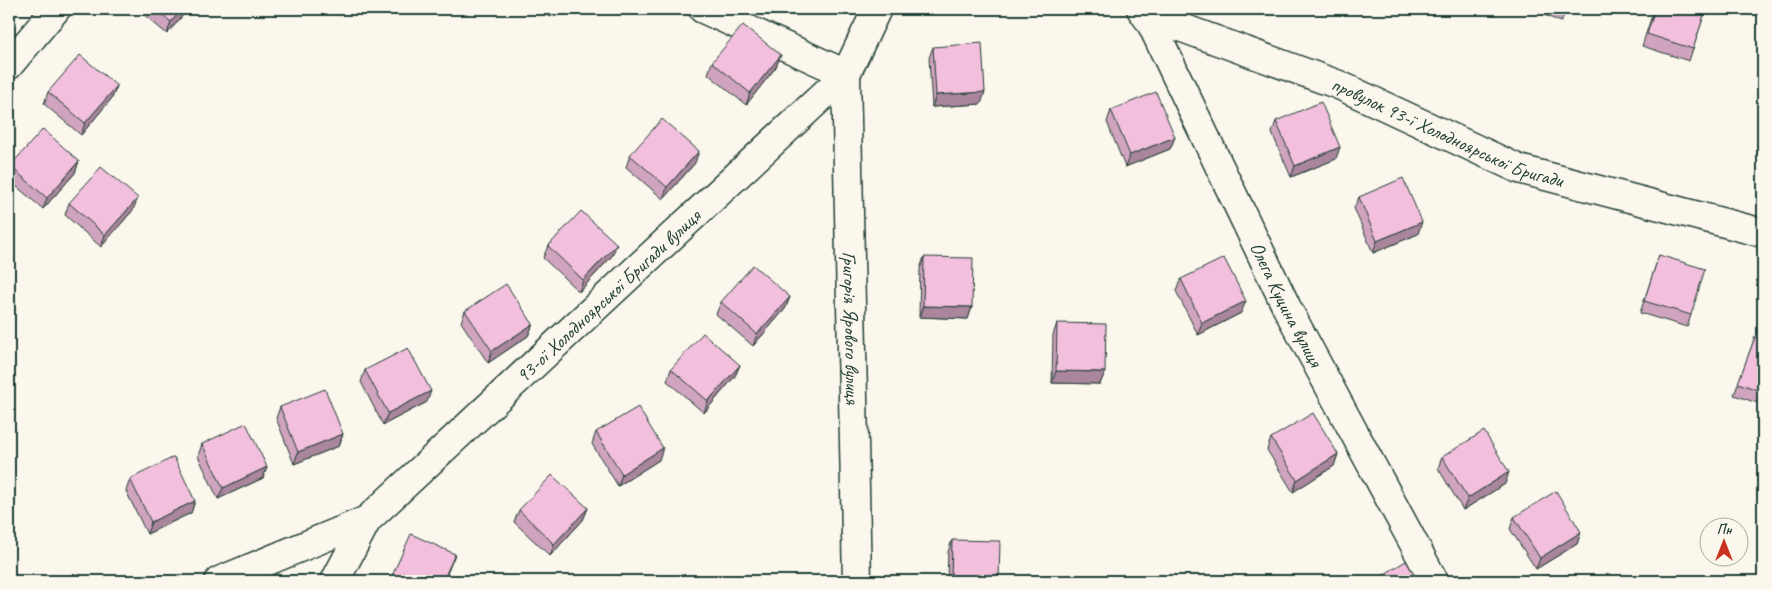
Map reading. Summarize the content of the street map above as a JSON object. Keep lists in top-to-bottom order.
{
  "streets": {
    "street": [
      "провулок 93-ї Холодноярської Бригади",
      "93-ої Холодноярської Бригади вулиця",
      "Олега Куцина вулиця",
      "Григорія Ярового вулиця"
    ]
  },
  "crossings": [
    ["провулок 93-ї Холодноярської Бригади", "Олега Куцина вулиця"],
    ["93-ої Холодноярської Бригади вулиця", "Григорія Ярового вулиця"]
  ],
  "north": "top"
}
